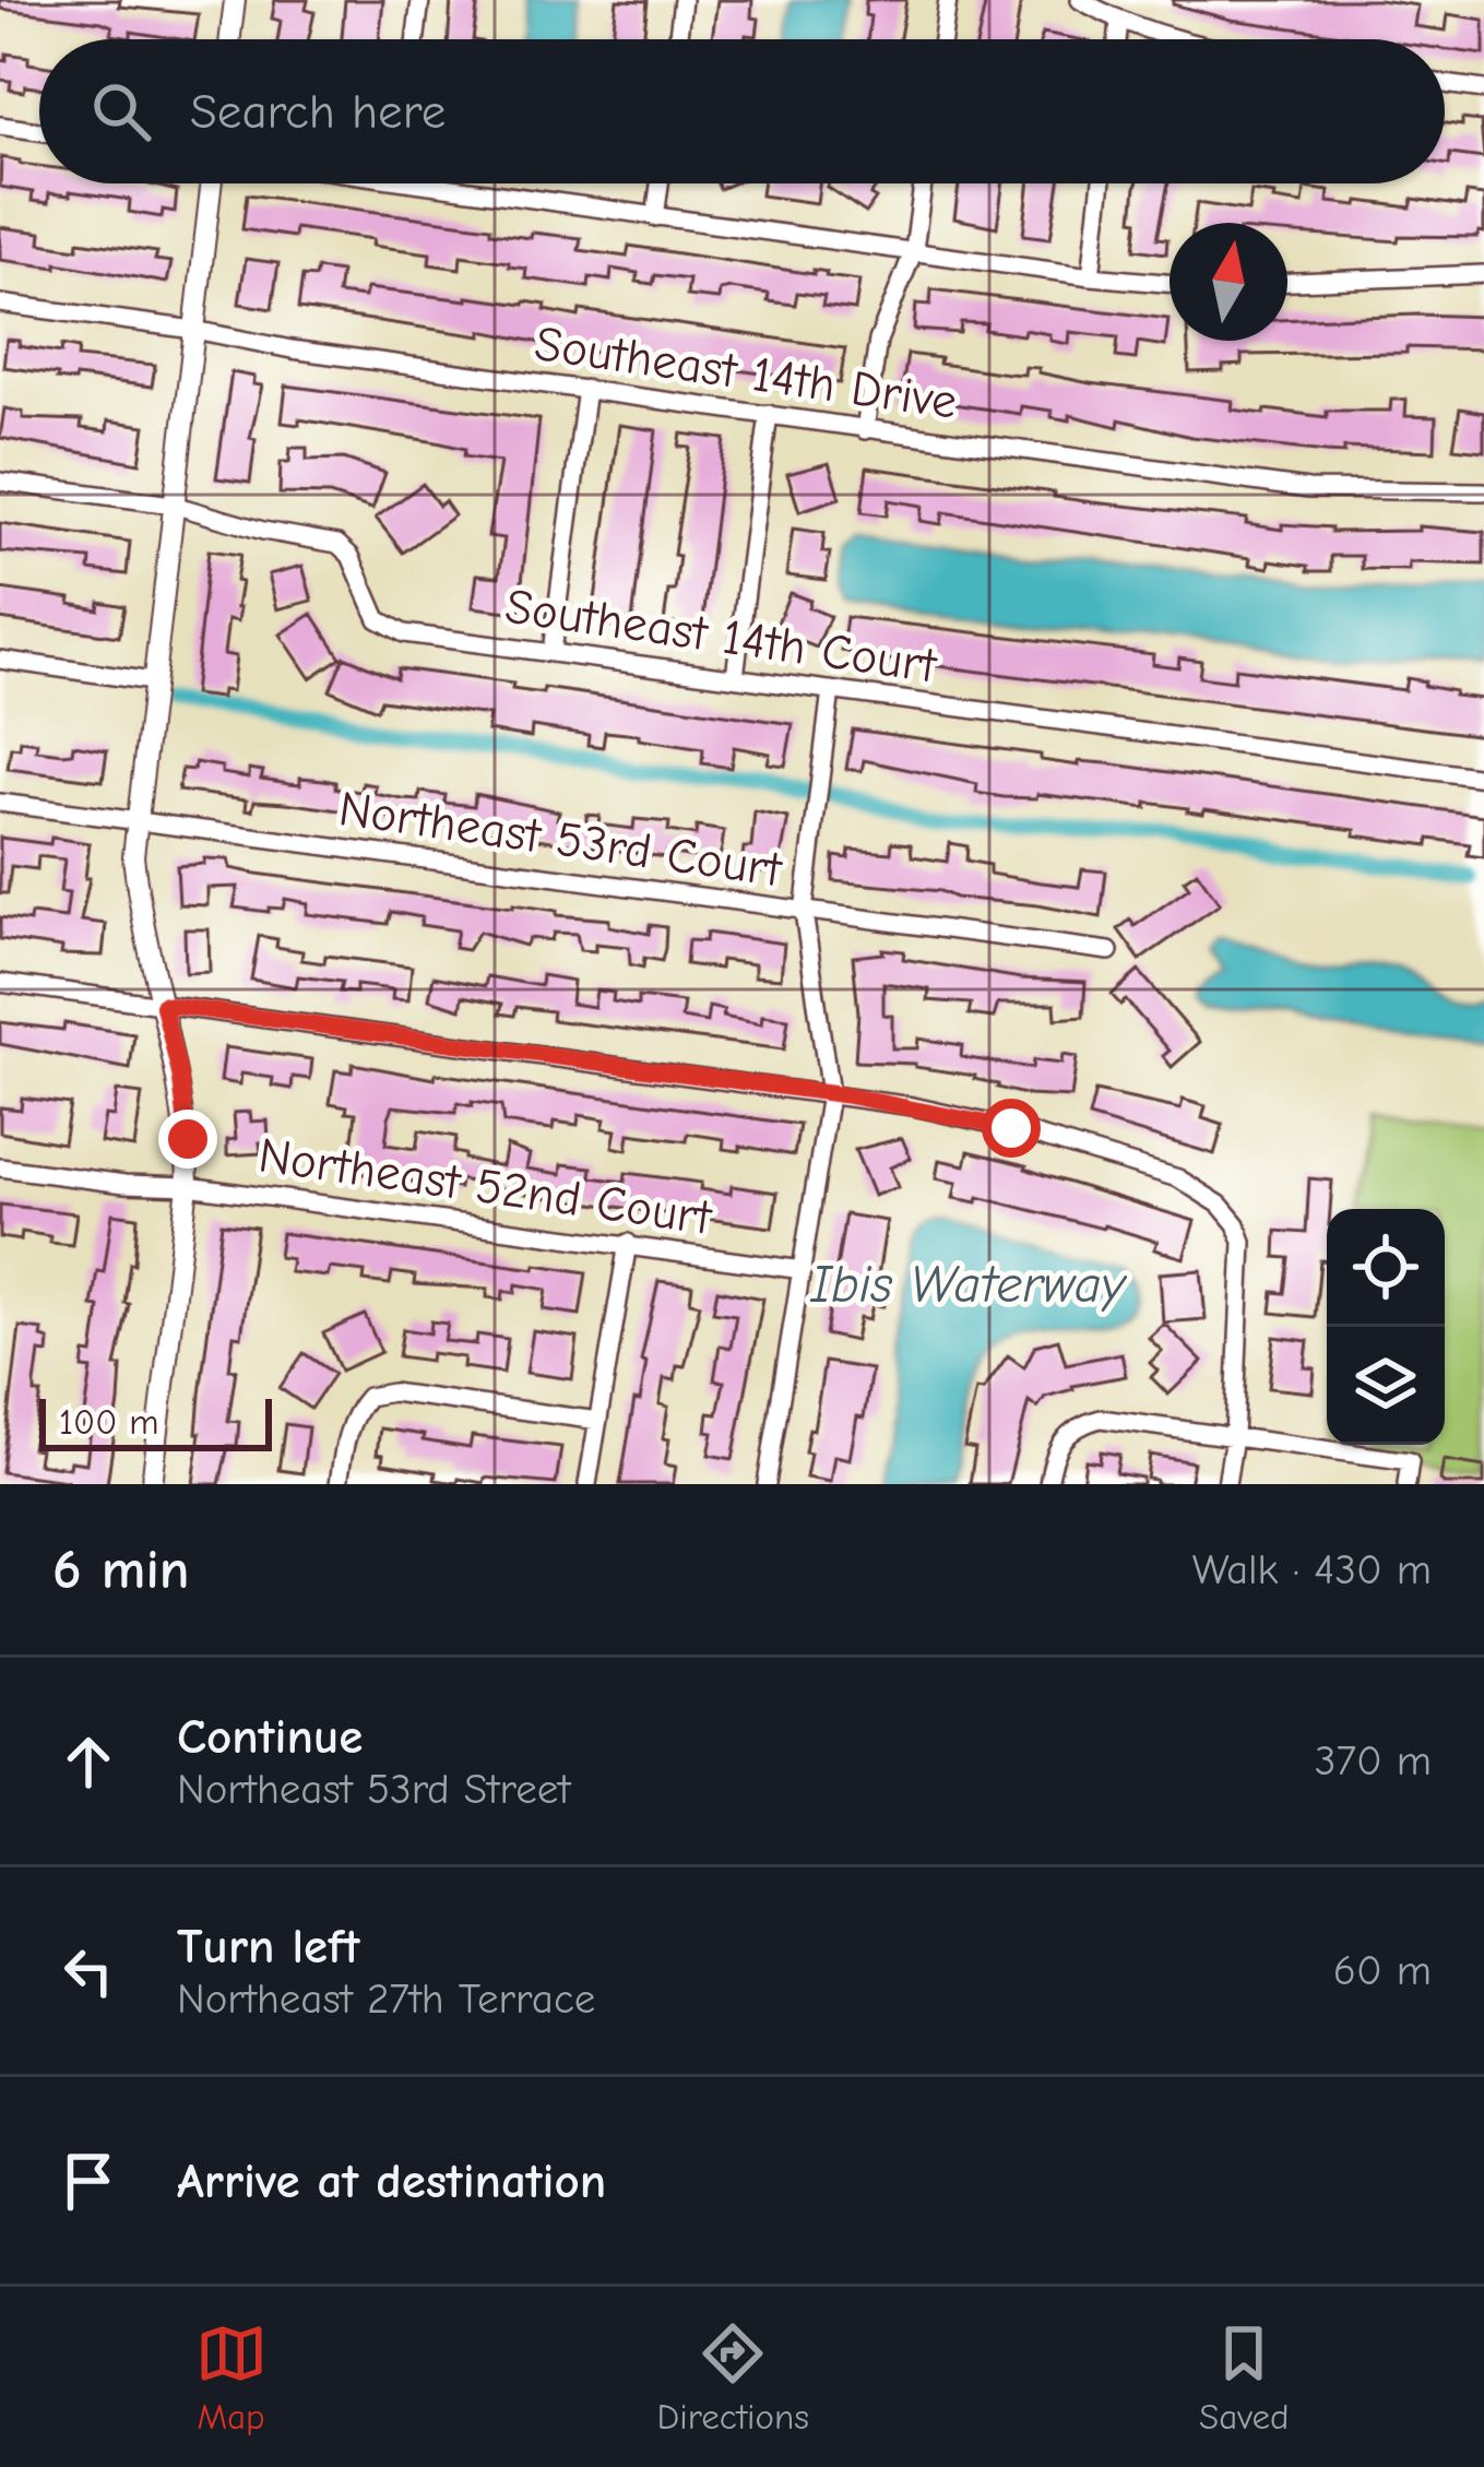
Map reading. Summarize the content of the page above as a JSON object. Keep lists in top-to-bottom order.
{
  "streets": {
    "street": [
      "Southeast 14th Drive",
      "Southeast 14th Court",
      "Northeast 53rd Court",
      "Northeast 52nd Court"
    ]
  },
  "water": ["Ibis Waterway"],
  "scale_bar": "100 m",
  "north": "top",
  "page": {
    "search": "Search here",
    "scale": "100 m",
    "heading": ["6 min", "Walk · 430 m"],
    "list": [
      ["Continue", "Northeast 53rd Street", "370 m"],
      ["Turn left", "Northeast 27th Terrace", "60 m"],
      "Arrive at destination"
    ],
    "nav": ["Map", "Directions", "Saved"]
  }
}
